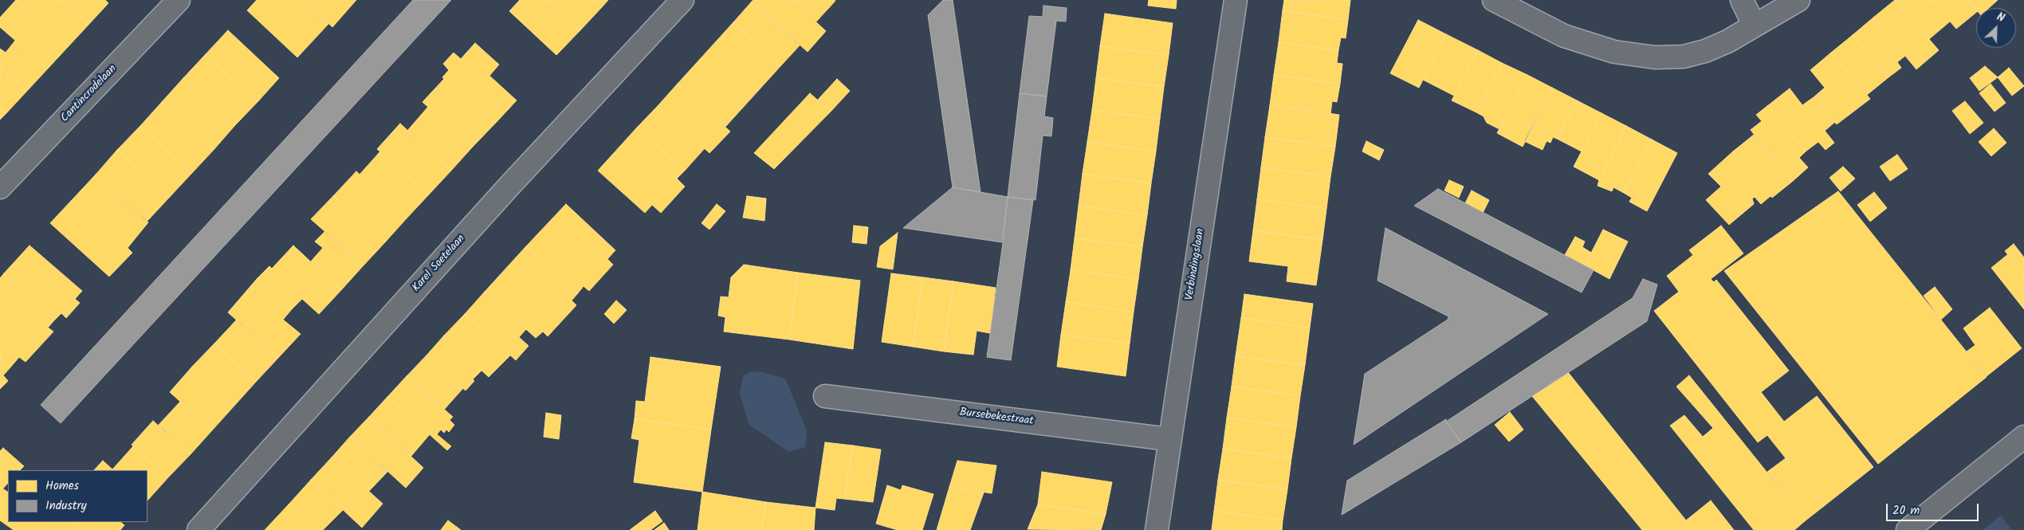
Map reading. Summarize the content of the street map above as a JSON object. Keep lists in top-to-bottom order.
{
  "streets": {
    "street": [
      "Cantincrodelaan",
      "Karel Soetelaan",
      "Verbindingslaan",
      "Bursebekestraat"
    ]
  },
  "crossings": [
    ["Verbindingslaan", "Bursebekestraat"]
  ],
  "legend": ["Homes", "Industry"],
  "scale_bar": "20 m",
  "north": "top right"
}
